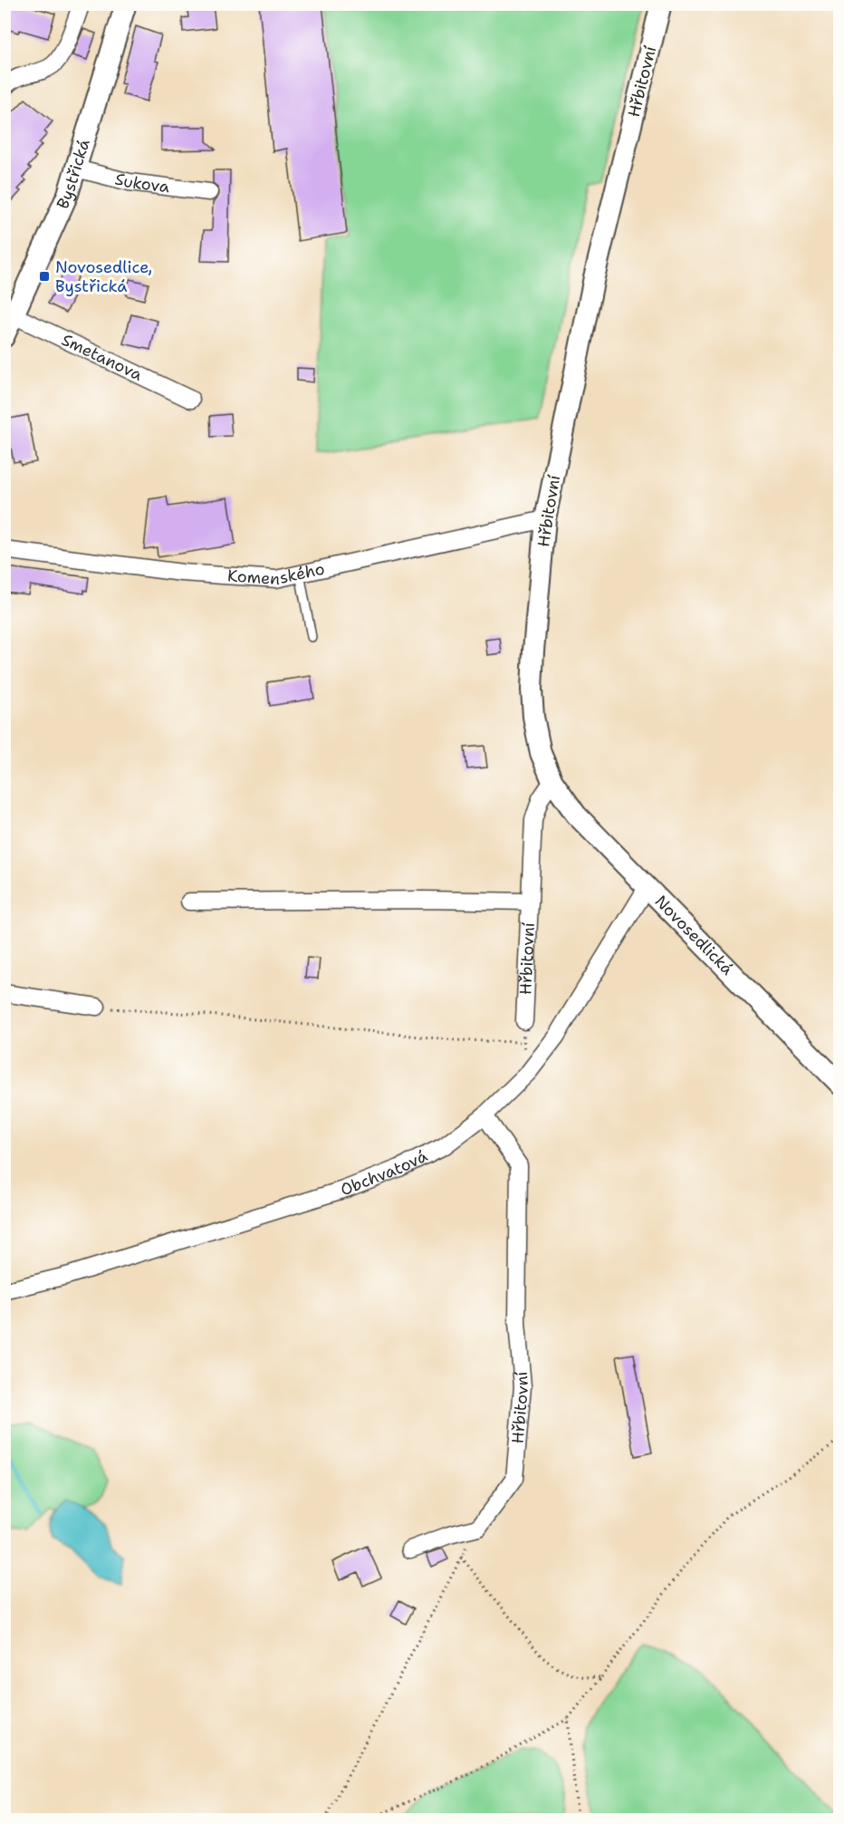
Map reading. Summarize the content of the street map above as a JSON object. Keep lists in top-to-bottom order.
{
  "streets": {
    "street": [
      "Hřbitovní",
      "Bystřická",
      "Sukova",
      "Smetanova",
      "Komenského",
      "Novosedlická",
      "Obchvatová"
    ]
  },
  "crossings": [
    ["Hřbitovní", "Komenského"],
    ["Hřbitovní", "Novosedlická"],
    ["Hřbitovní", "Obchvatová"],
    ["Bystřická", "Sukova"],
    ["Bystřická", "Smetanova"],
    ["Novosedlická", "Obchvatová"]
  ],
  "places": {
    "transit": ["Novosedlice, Bystřická"]
  }
}
